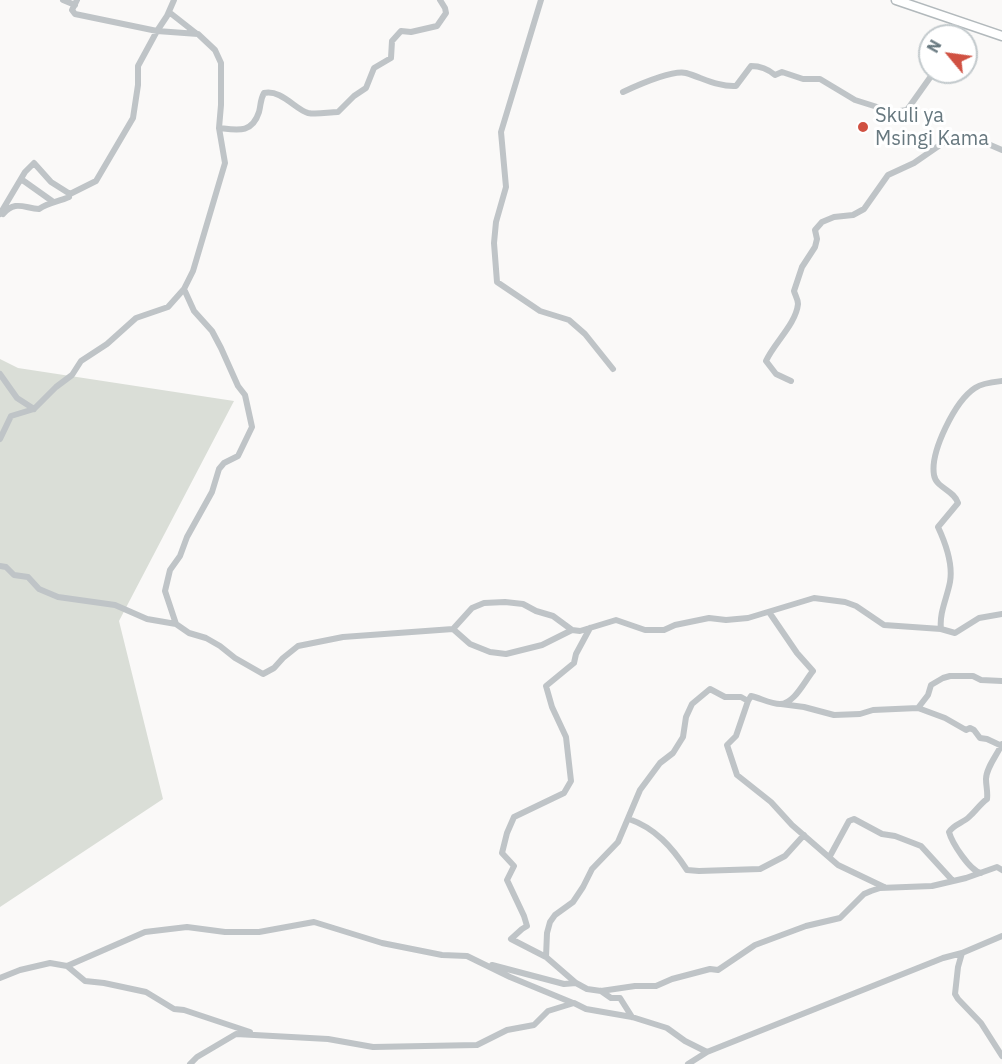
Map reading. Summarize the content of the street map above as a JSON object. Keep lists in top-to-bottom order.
{
  "places": ["Skuli ya Msingi Kama"],
  "north": "top left"
}
